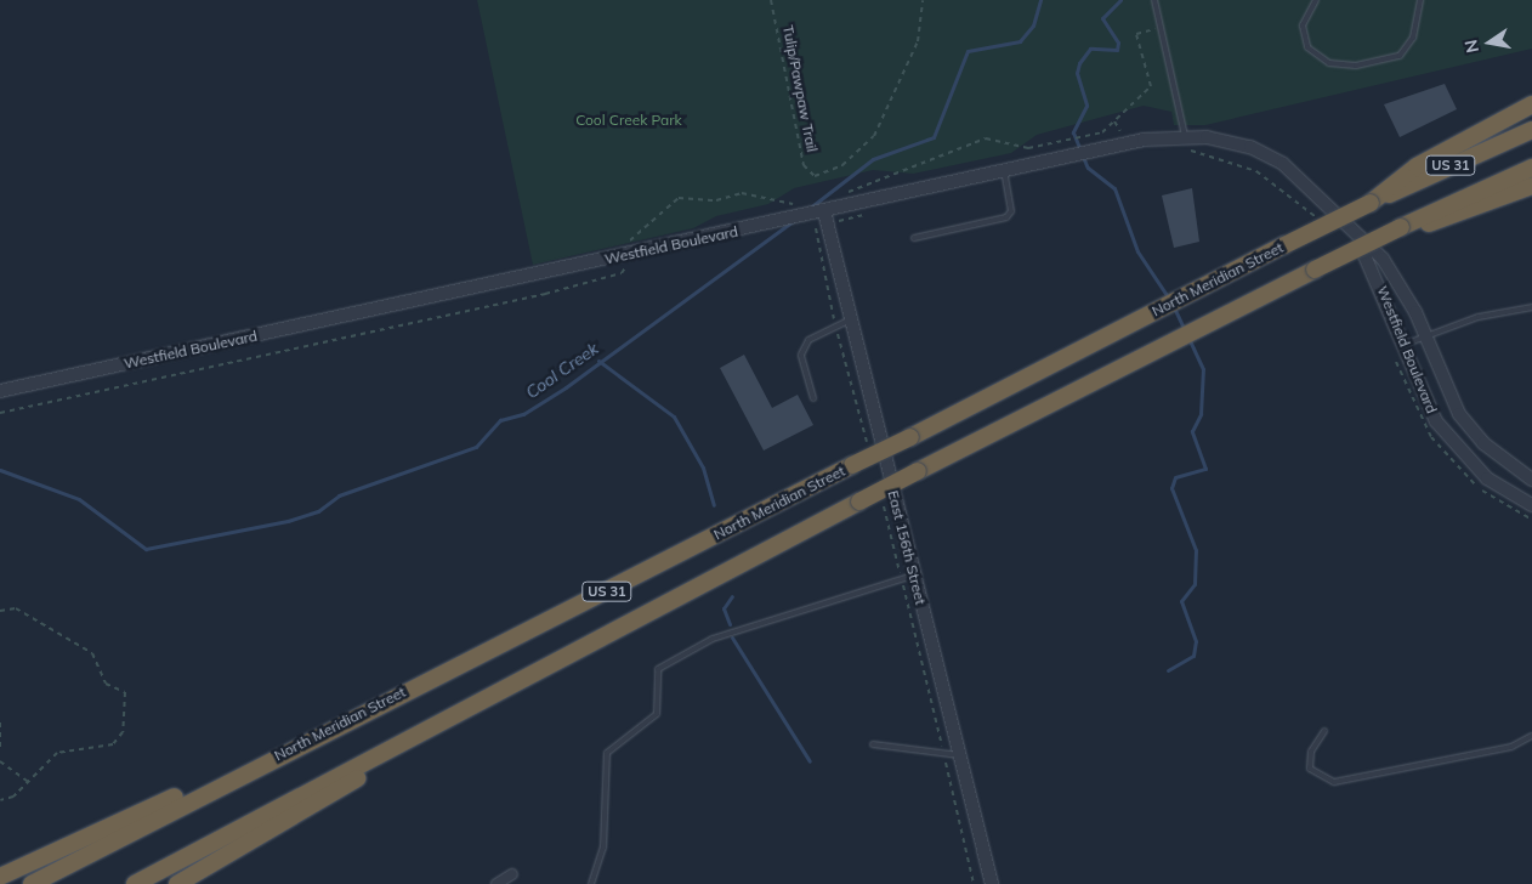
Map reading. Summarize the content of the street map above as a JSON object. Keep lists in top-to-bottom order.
{
  "streets": {
    "highway": ["US 31", "North Meridian Street"],
    "street": ["Westfield Boulevard", "East 156th Street"],
    "path": ["Tulip/Pawpaw Trail"]
  },
  "crossings": [
    ["Westfield Boulevard", "East 156th Street"]
  ],
  "water": ["Cool Creek"],
  "parks": ["Cool Creek Park"],
  "north": "left"
}
